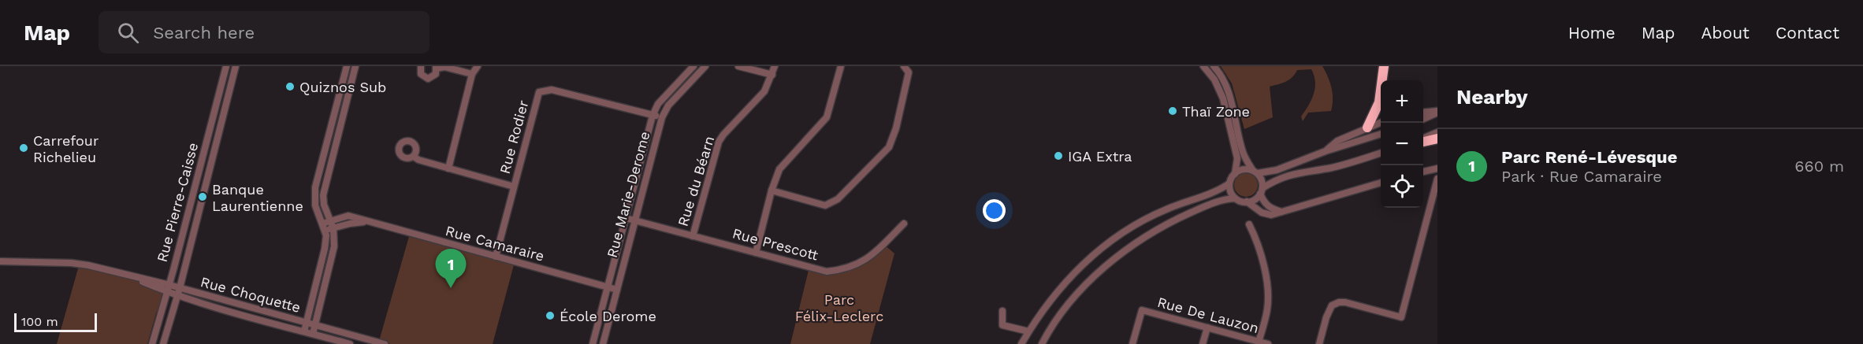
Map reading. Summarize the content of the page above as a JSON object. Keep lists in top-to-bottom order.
{
  "streets": {
    "street": [
      "Rue Rodier",
      "Rue du Béarn",
      "Rue Marie-Derome",
      "Rue Pierre-Caisse",
      "Rue Camaraire",
      "Rue Prescott",
      "Rue Choquette",
      "Rue De Lauzon"
    ]
  },
  "crossings": [
    ["Rue Rodier", "Rue Marie-Derome"],
    ["Rue Rodier", "Rue Camaraire"],
    ["Rue du Béarn", "Rue Prescott"],
    ["Rue Marie-Derome", "Rue Camaraire"],
    ["Rue Marie-Derome", "Rue Prescott"],
    ["Rue Pierre-Caisse", "Rue Choquette"]
  ],
  "parks": ["Parc Félix-Leclerc"],
  "places": [
    "Quiznos Sub",
    "Thaï Zone",
    "Carrefour Richelieu",
    "IGA Extra",
    "Banque Laurentienne",
    "École Derome"
  ],
  "scale_bar": "100 m",
  "page": {
    "header": "Map",
    "search": "Search here",
    "nav": [
      "Home",
      "Map",
      "About",
      "Contact"
    ],
    "heading": "Nearby",
    "map_buttons": ["+", "−"],
    "list": [
      {
        "mark": "1",
        "name": "Parc René-Lévesque",
        "note": "Park · Rue Camaraire",
        "value": "660 m"
      }
    ],
    "pins": "1",
    "scale": "100 m"
  }
}
